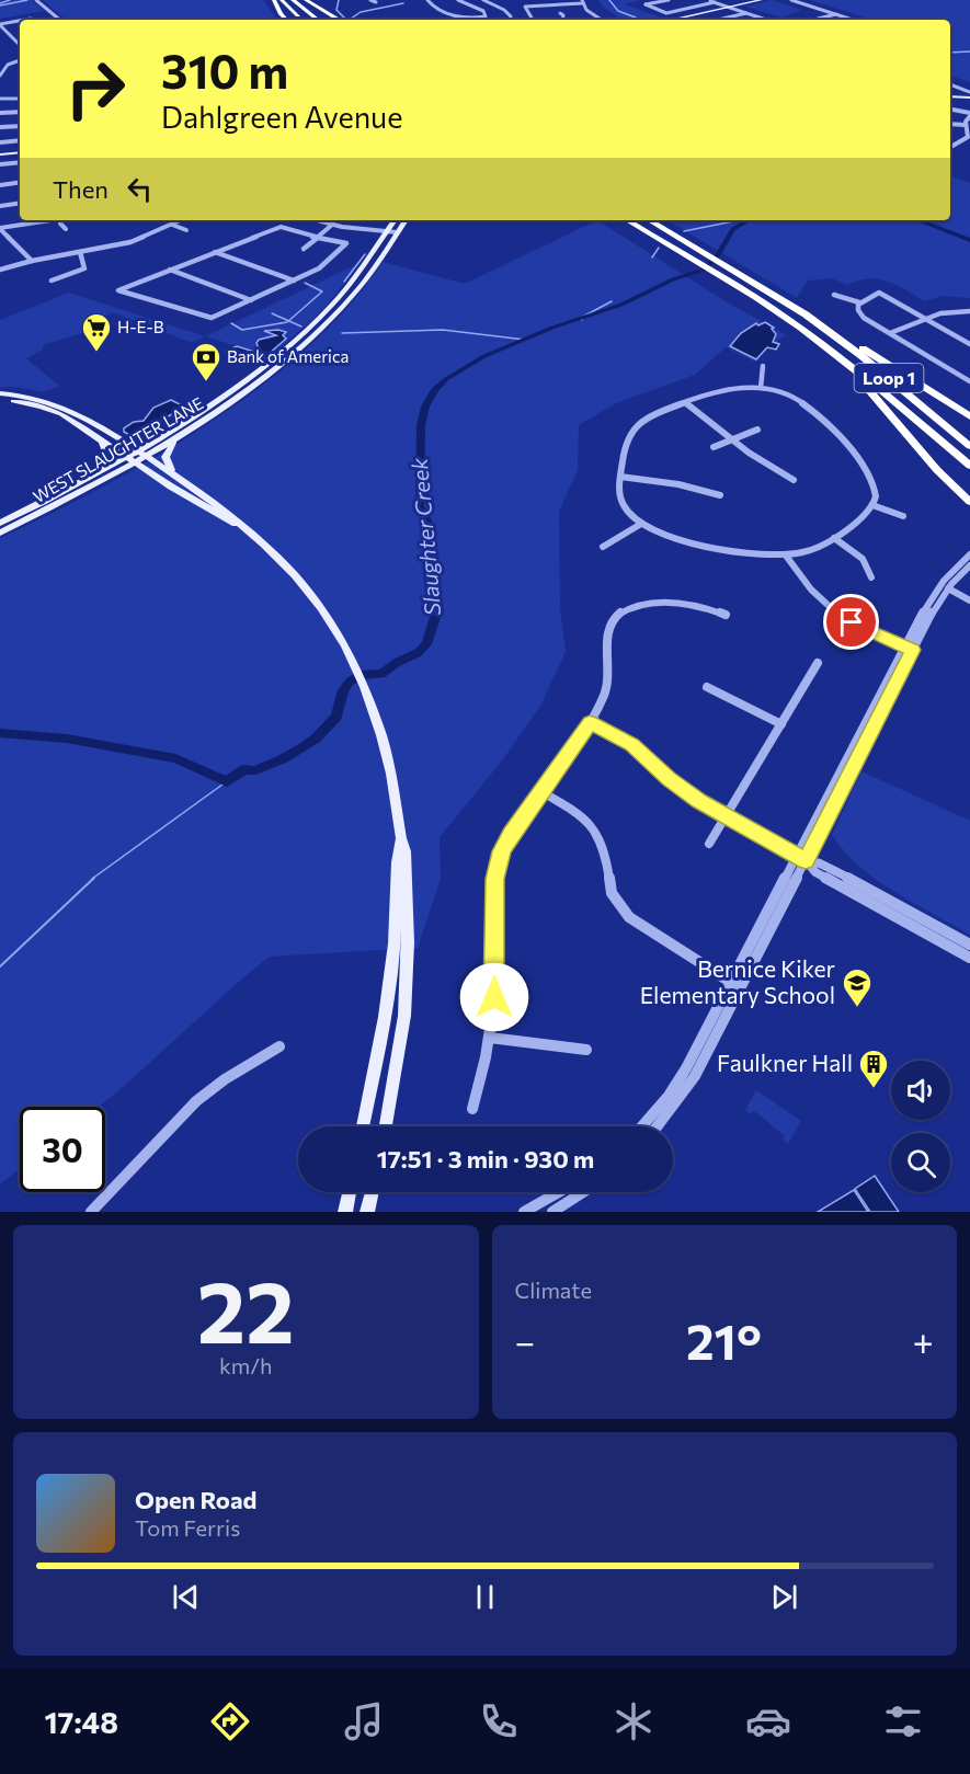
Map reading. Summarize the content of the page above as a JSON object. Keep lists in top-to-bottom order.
{
  "streets": {
    "highway": ["Loop 1"],
    "main road": ["WEST SLAUGHTER LANE"]
  },
  "water": ["Slaughter Creek"],
  "places": {
    "supermarket": ["H-E-B"],
    "bank": ["Bank of America"],
    "school or university": ["Bernice Kiker Elementary School"],
    "building": ["Faulkner Hall"]
  },
  "page": {
    "turn": ["310 m", "Dahlgreen Avenue"],
    "then": "Then",
    "limit": "30",
    "trip": "17:51 · 3 min · 930 m",
    "tile": [
      ["22", "km/h"],
      "Climate"
    ],
    "heat": ["−", "21°", "+"],
    "song": ["Open Road", "Tom Ferris"],
    "tabs": "17:48"
  }
}
